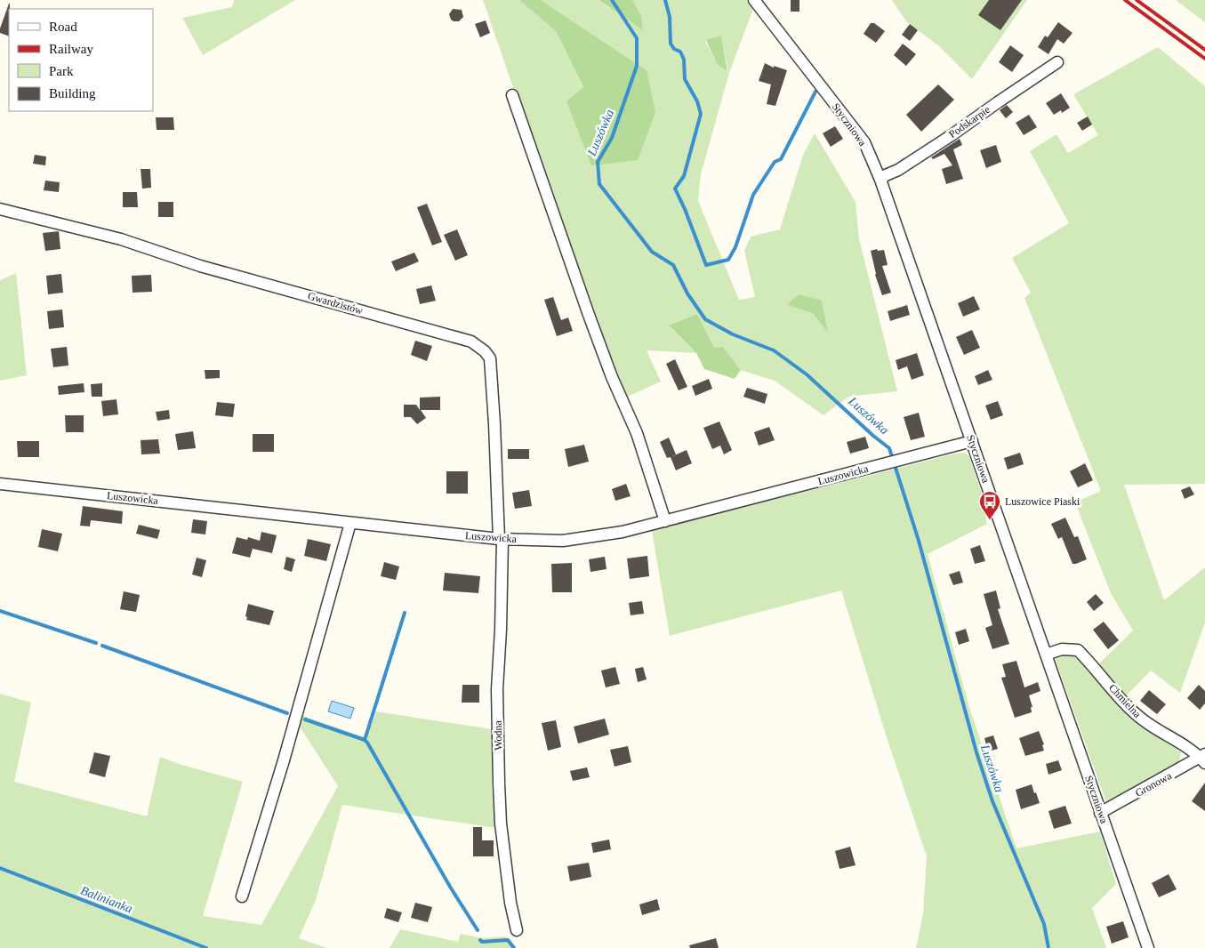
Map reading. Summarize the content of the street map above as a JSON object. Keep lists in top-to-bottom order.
{
  "streets": {
    "street": [
      "Podskarpie",
      "Styczniowa",
      "Gwardzistów",
      "Luszowicka",
      "Chmielna",
      "Wodna",
      "Gronowa"
    ]
  },
  "crossings": [
    ["Podskarpie", "Styczniowa"],
    ["Styczniowa", "Luszowicka"],
    ["Styczniowa", "Chmielna"],
    ["Styczniowa", "Gronowa"],
    ["Gwardzistów", "Luszowicka"],
    ["Gwardzistów", "Wodna"],
    ["Luszowicka", "Wodna"],
    ["Chmielna", "Gronowa"]
  ],
  "water": ["Luszówka", "Balinianka"],
  "places": {
    "bus stop": ["Luszowice Piaski"]
  },
  "legend": [
    "Road",
    "Railway",
    "Park",
    "Building"
  ]
}
